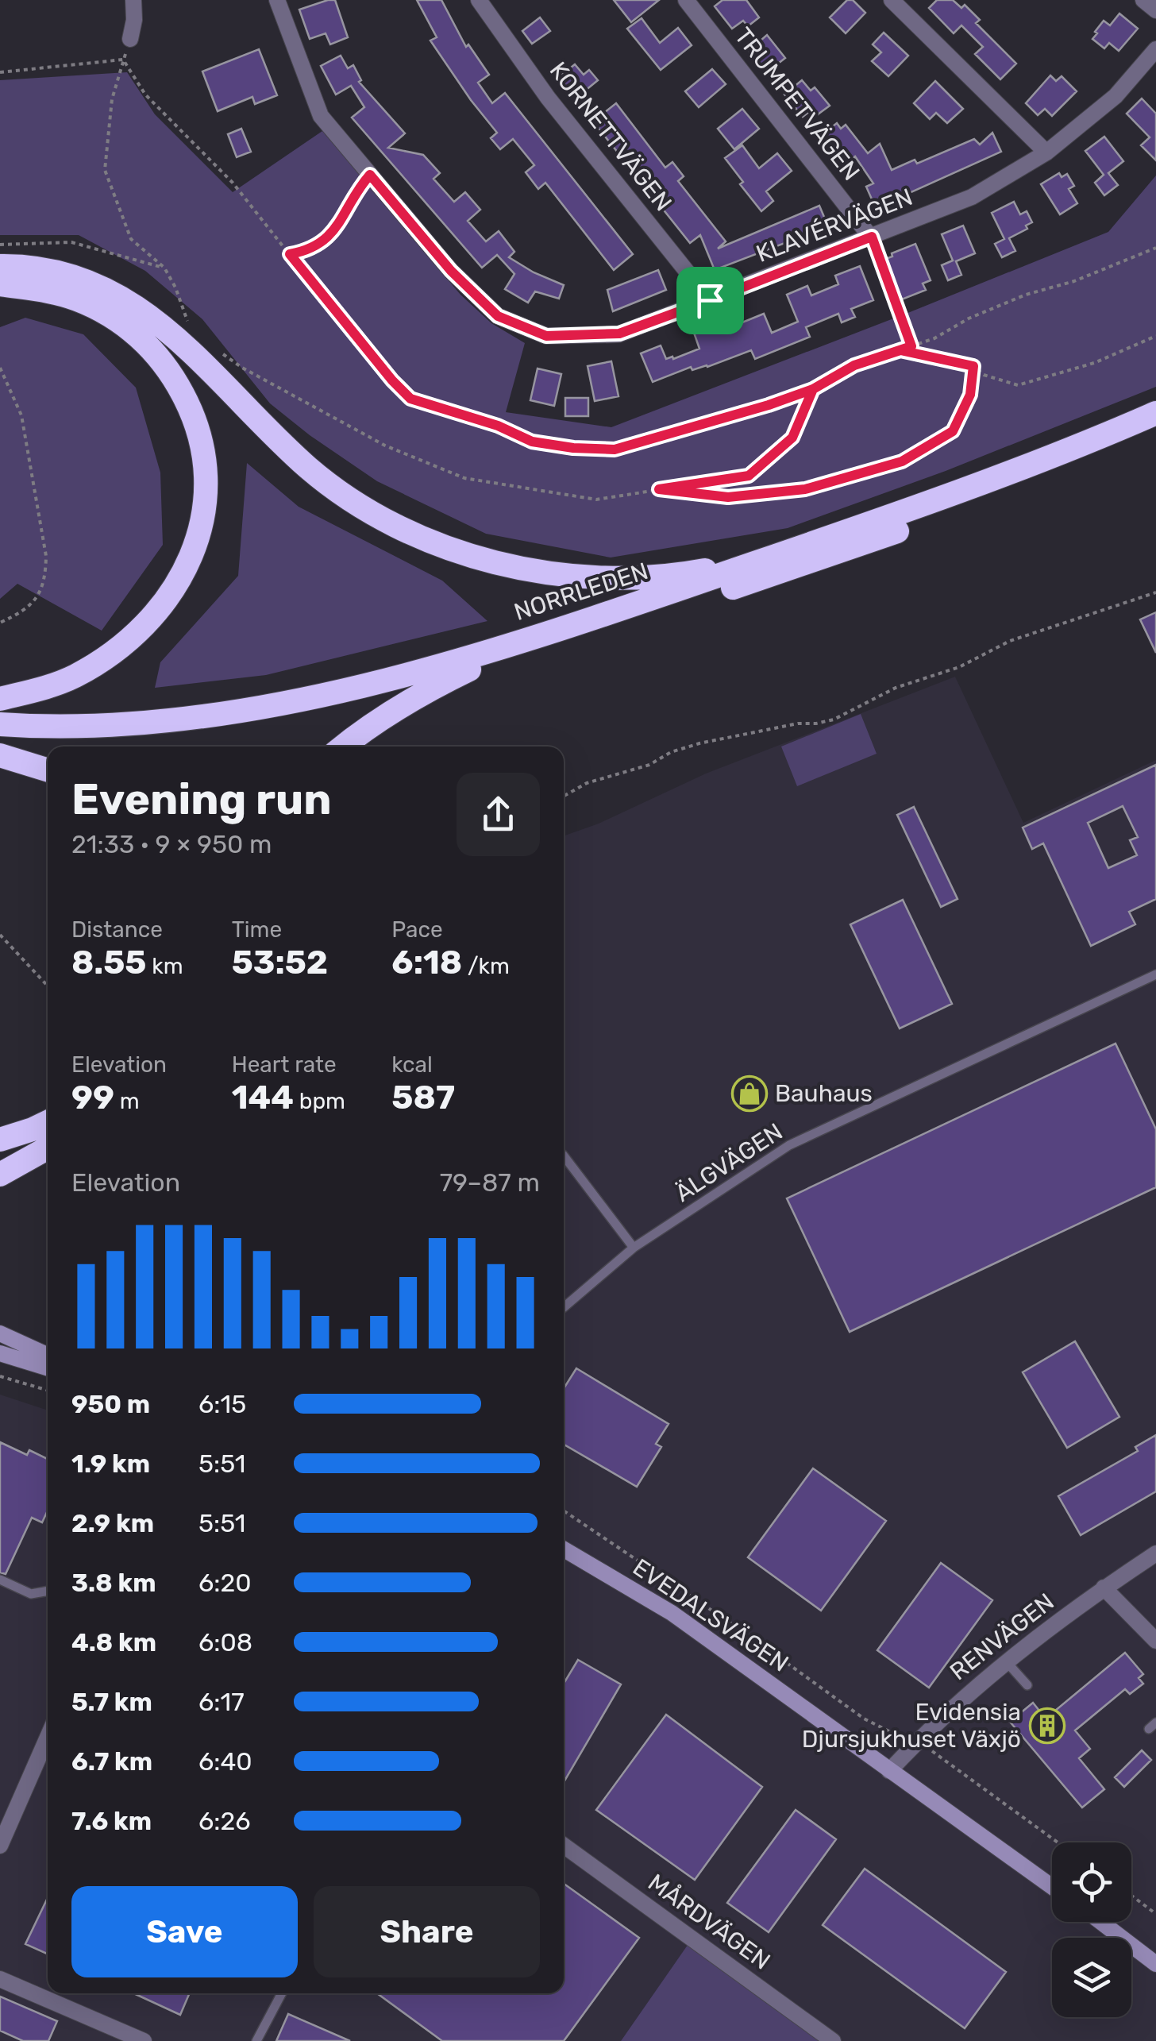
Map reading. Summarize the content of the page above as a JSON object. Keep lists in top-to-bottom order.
{
  "streets": {
    "highway": ["NORRLEDEN"],
    "street": [
      "TRUMPETVÄGEN",
      "KORNETTVÄGEN",
      "KLAVÉRVÄGEN",
      "EVEDALSVÄGEN",
      "RENVÄGEN",
      "MÅRDVÄGEN"
    ],
    "lane": ["ÄLGVÄGEN"]
  },
  "crossings": [
    ["TRUMPETVÄGEN", "KLAVÉRVÄGEN"],
    ["KORNETTVÄGEN", "KLAVÉRVÄGEN"],
    ["EVEDALSVÄGEN", "RENVÄGEN"]
  ],
  "places": {
    "shop": ["Bauhaus"],
    "building": ["Evidensia Djursjukhuset Växjö"]
  },
  "page": {
    "heading": ["Evening run", "21:33 · 9 × 950 m"],
    "stats": [
      ["Distance", "8.55 km"],
      ["Time", "53:52"],
      ["Pace", "6:18 /km"],
      ["Elevation", "99 m"],
      ["Heart rate", "144 bpm"],
      ["kcal", "587"]
    ],
    "chart": ["Elevation", "79–87 m"],
    "list": [
      {
        "name": "950 m",
        "note": "6:15"
      },
      {
        "name": "1.9 km",
        "note": "5:51"
      },
      {
        "name": "2.9 km",
        "note": "5:51"
      },
      {
        "name": "3.8 km",
        "note": "6:20"
      },
      {
        "name": "4.8 km",
        "note": "6:08"
      },
      {
        "name": "5.7 km",
        "note": "6:17"
      },
      {
        "name": "6.7 km",
        "note": "6:40"
      },
      {
        "name": "7.6 km",
        "note": "6:26"
      }
    ],
    "buttons": ["Save", "Share"]
  }
}
